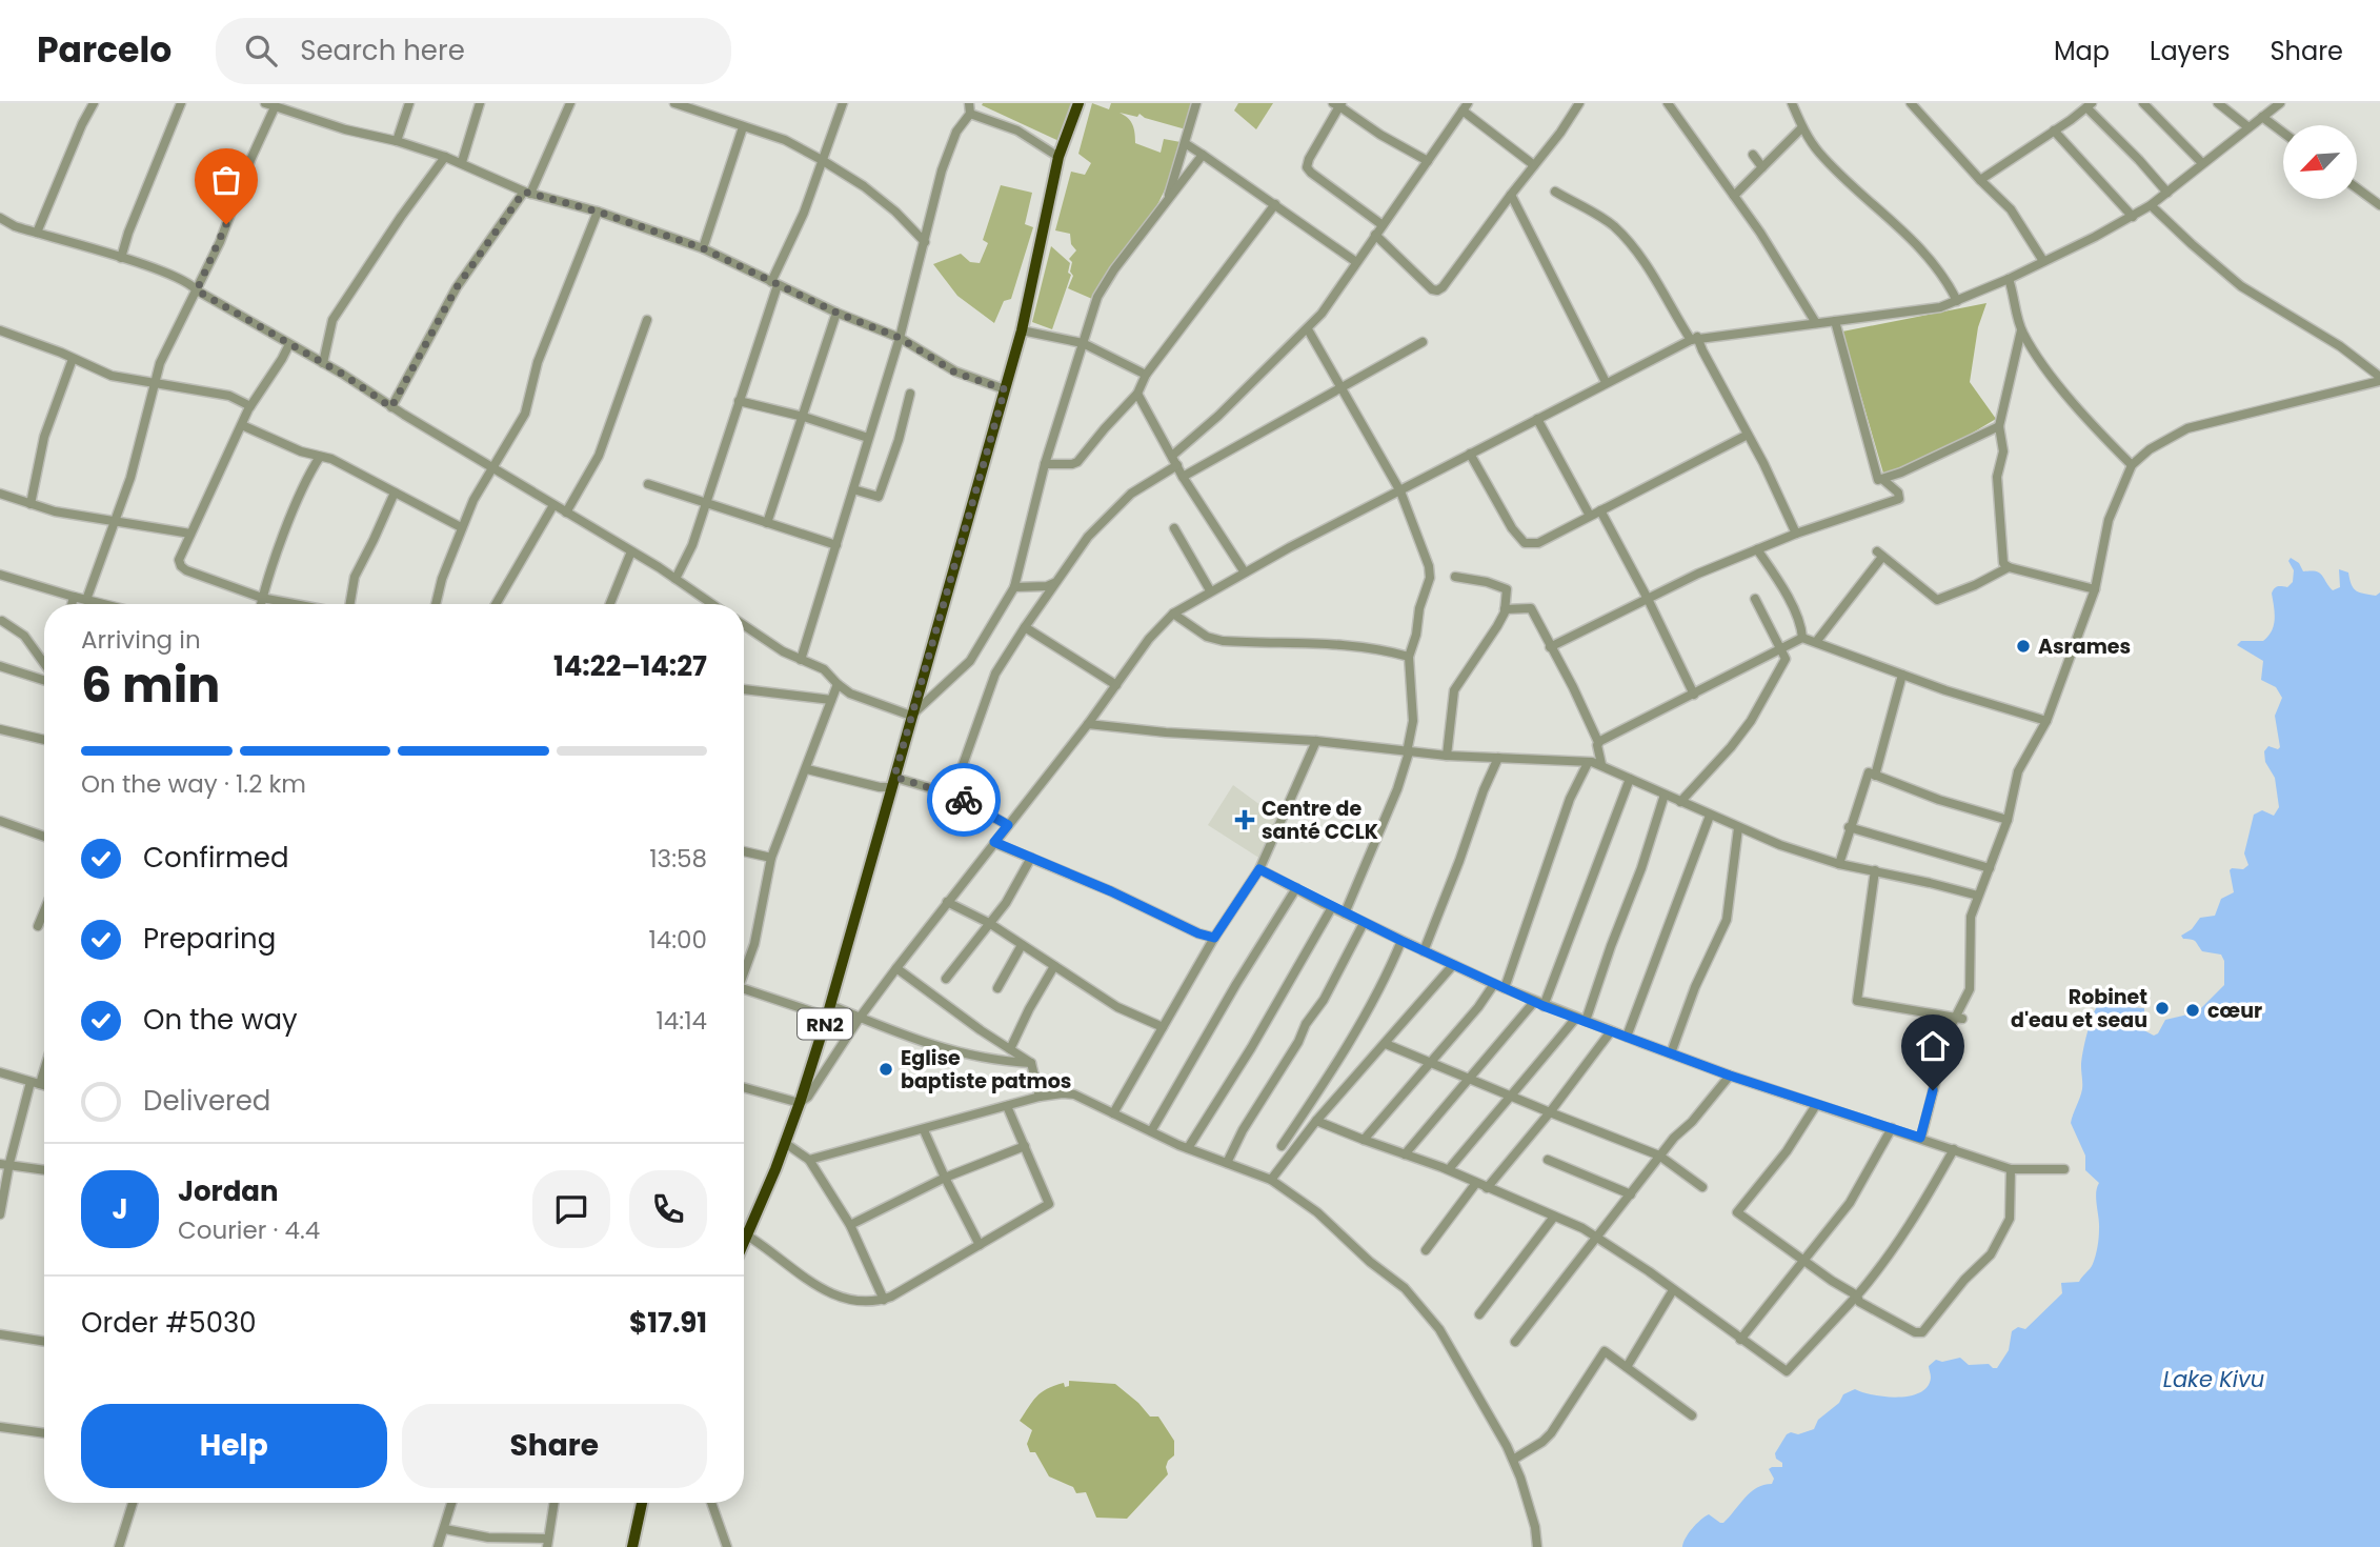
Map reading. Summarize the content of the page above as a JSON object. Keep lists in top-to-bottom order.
{
  "streets": {
    "highway": ["RN2"]
  },
  "water": ["Lake Kivu"],
  "places": {
    "other": [
      "Asrames",
      "Robinet d'eau et seau",
      "cœur",
      "Eglise baptiste patmos"
    ],
    "health": ["Centre de santé CCLK"]
  },
  "north": "bottom left",
  "page": {
    "header": "Parcelo",
    "search": "Search here",
    "nav": ["Map", "Layers", "Share"],
    "heading": ["6 min", "Arriving in", "14:22–14:27"],
    "panel": [
      "Jordan",
      "Courier · 4.4",
      "Order #5030",
      "$17.91"
    ],
    "bar": "On the way · 1.2 km",
    "list": [
      ["Confirmed", "13:58"],
      ["Preparing", "14:00"],
      ["On the way", "14:14"],
      "Delivered"
    ],
    "round": "J",
    "buttons": ["Help", "Share"]
  }
}
